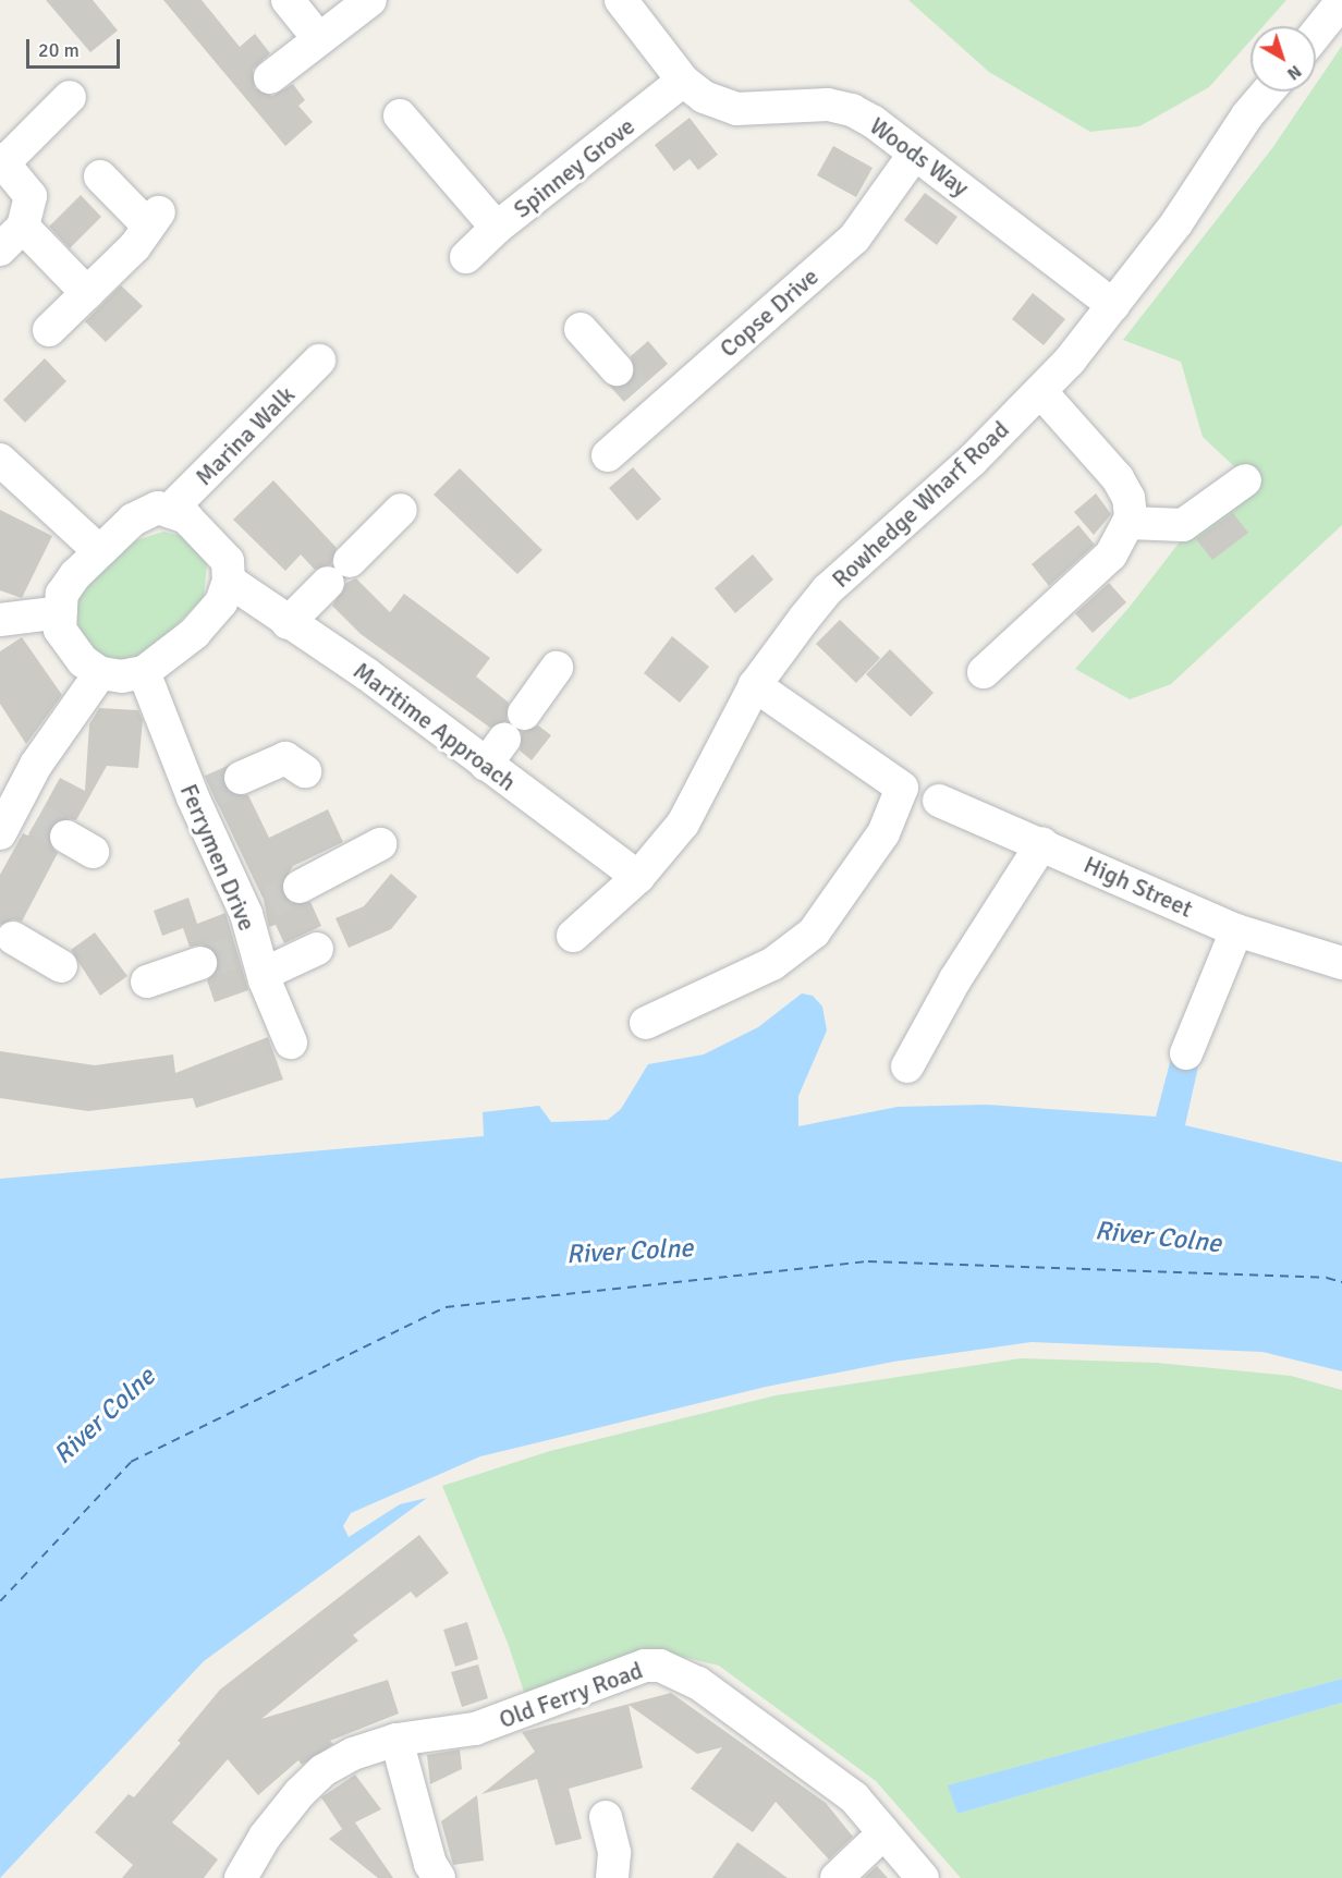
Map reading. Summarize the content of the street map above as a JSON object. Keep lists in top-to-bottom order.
{
  "streets": {
    "street": [
      "Woods Way",
      "Spinney Grove",
      "Copse Drive",
      "Marina Walk",
      "Rowhedge Wharf Road",
      "Maritime Approach",
      "Ferrymen Drive",
      "High Street",
      "Old Ferry Road"
    ]
  },
  "crossings": [
    ["Woods Way", "Spinney Grove"],
    ["Woods Way", "Copse Drive"],
    ["Woods Way", "Rowhedge Wharf Road"],
    ["Marina Walk", "Maritime Approach"],
    ["Marina Walk", "Ferrymen Drive"],
    ["Rowhedge Wharf Road", "Maritime Approach"],
    ["Maritime Approach", "Ferrymen Drive"]
  ],
  "water": ["River Colne"],
  "scale_bar": "20 m",
  "north": "bottom right"
}
